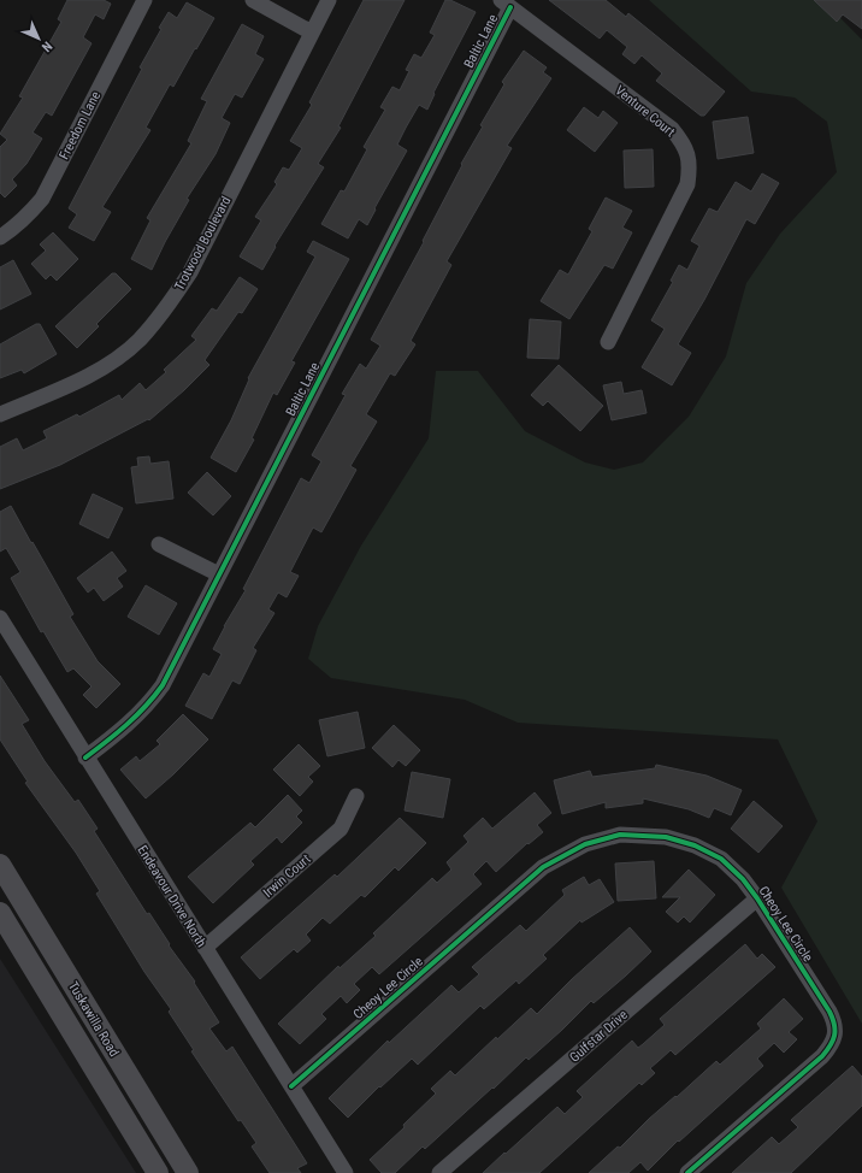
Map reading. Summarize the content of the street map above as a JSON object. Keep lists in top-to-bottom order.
{
  "streets": {
    "main road": ["Tuskawilla Road"],
    "street": [
      "Baltic Lane",
      "Venture Court",
      "Freedom Lane",
      "Trotwood Boulevard",
      "Irwin Court",
      "Endeavour Drive North",
      "Cheoy Lee Circle",
      "Gulfstar Drive"
    ]
  },
  "crossings": [
    ["Baltic Lane", "Venture Court"],
    ["Baltic Lane", "Endeavour Drive North"],
    ["Irwin Court", "Endeavour Drive North"],
    ["Endeavour Drive North", "Cheoy Lee Circle"],
    ["Cheoy Lee Circle", "Gulfstar Drive"]
  ],
  "north": "bottom right"
}
